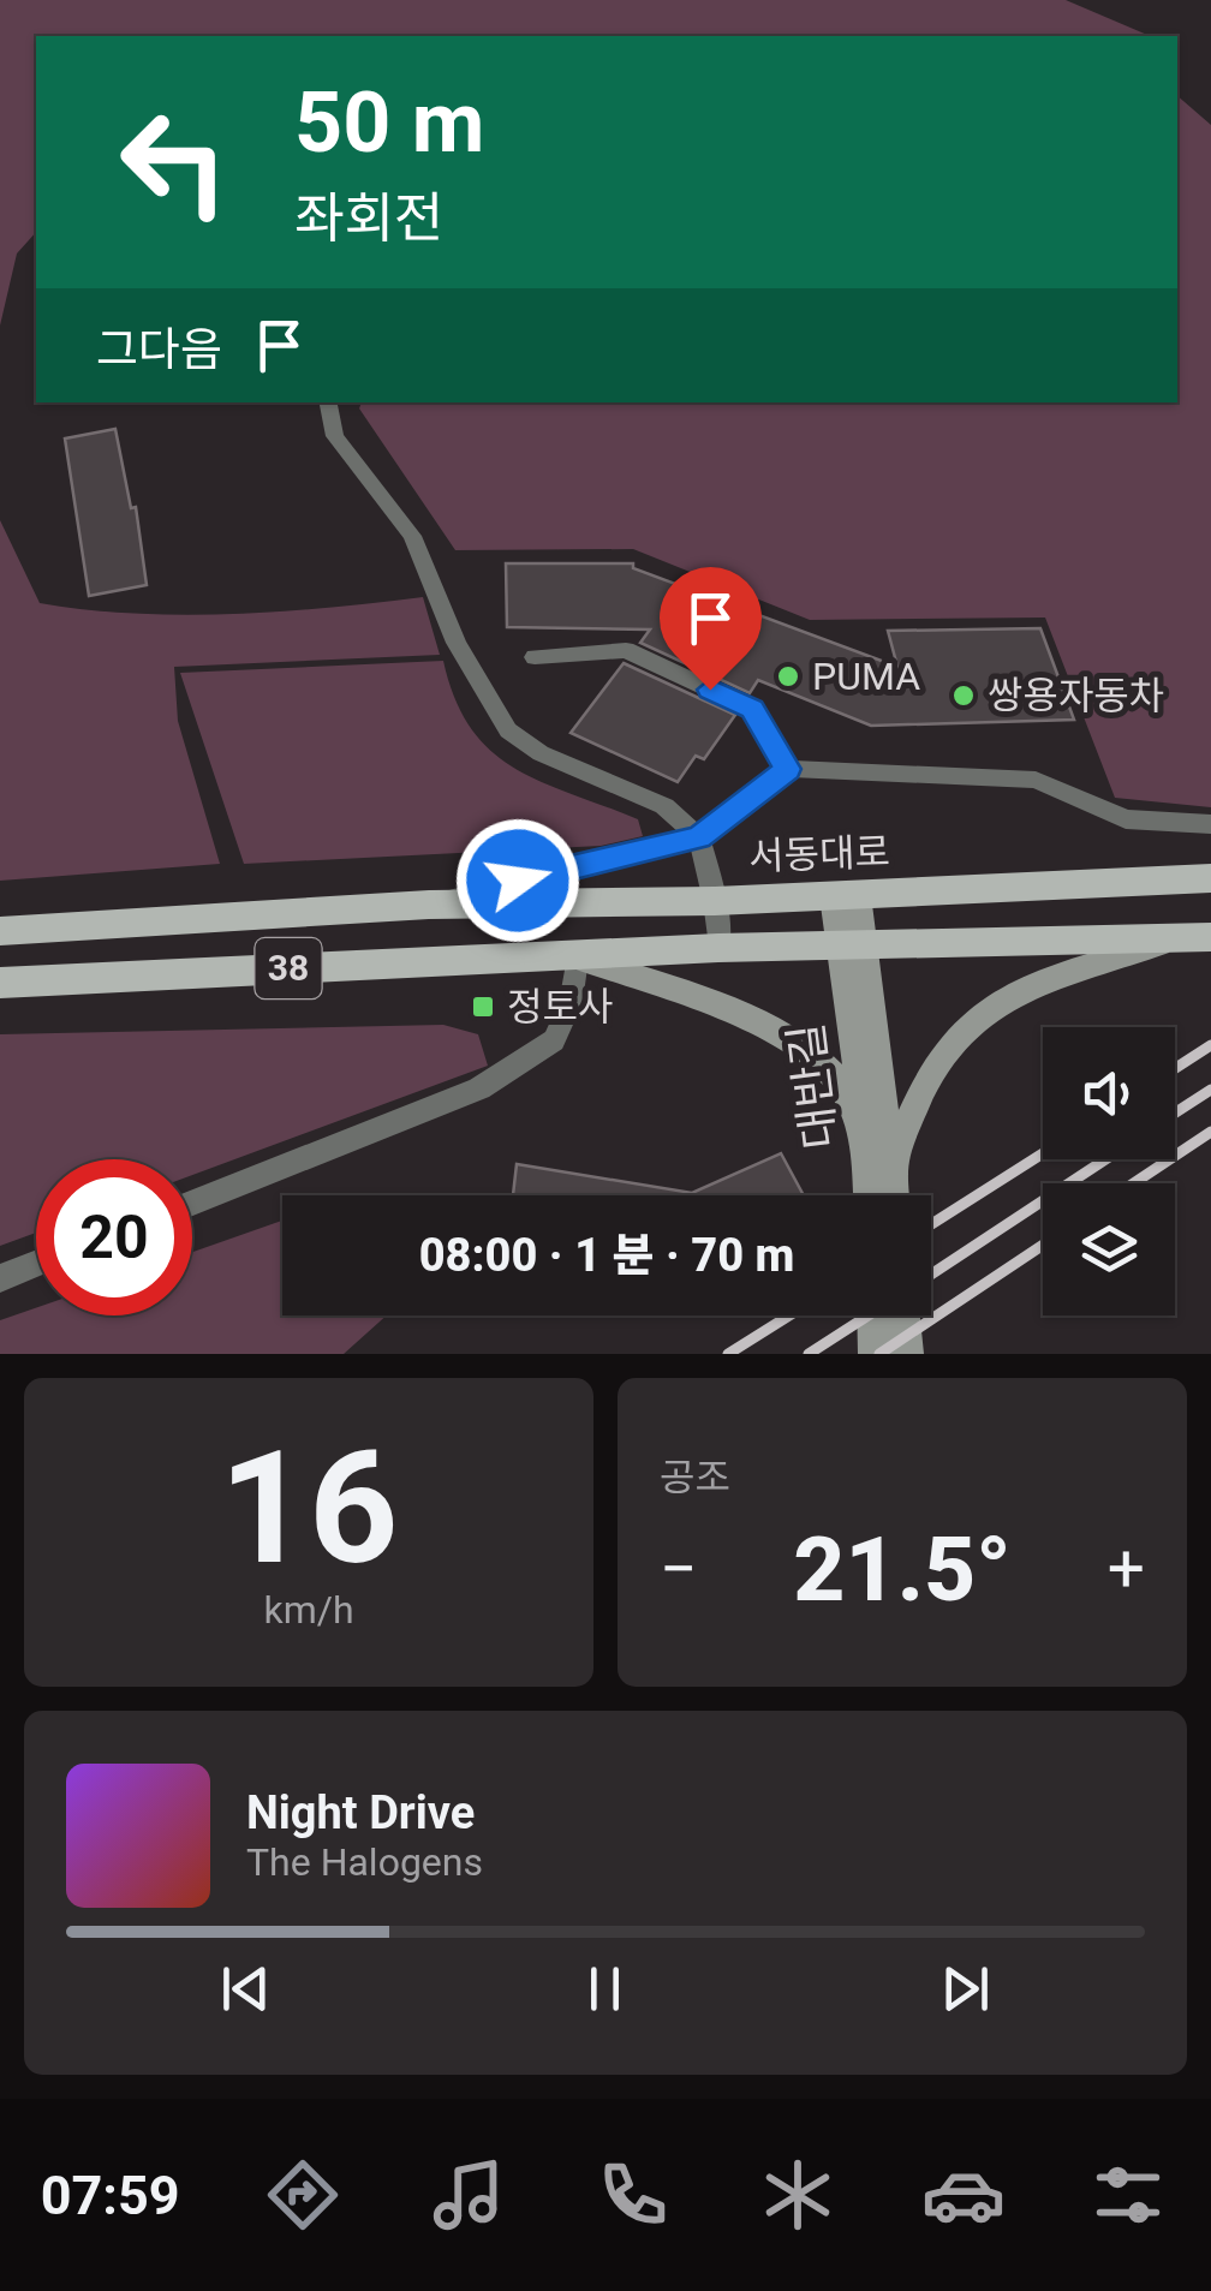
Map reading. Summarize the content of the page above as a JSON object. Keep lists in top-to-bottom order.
{
  "streets": {
    "main road": ["서동대로", "38"],
    "street": ["대반길"]
  },
  "places": {
    "other": ["PUMA", "쌍용자동차"],
    "transit": ["정토사"]
  },
  "page": {
    "turn": ["50 m", "좌회전"],
    "then": "그다음",
    "limit": "20",
    "trip": "08:00 · 1 분 · 70 m",
    "tile": [
      ["16", "km/h"],
      "공조"
    ],
    "heat": ["−", "21.5°", "+"],
    "song": ["Night Drive", "The Halogens"],
    "tabs": "07:59"
  }
}
